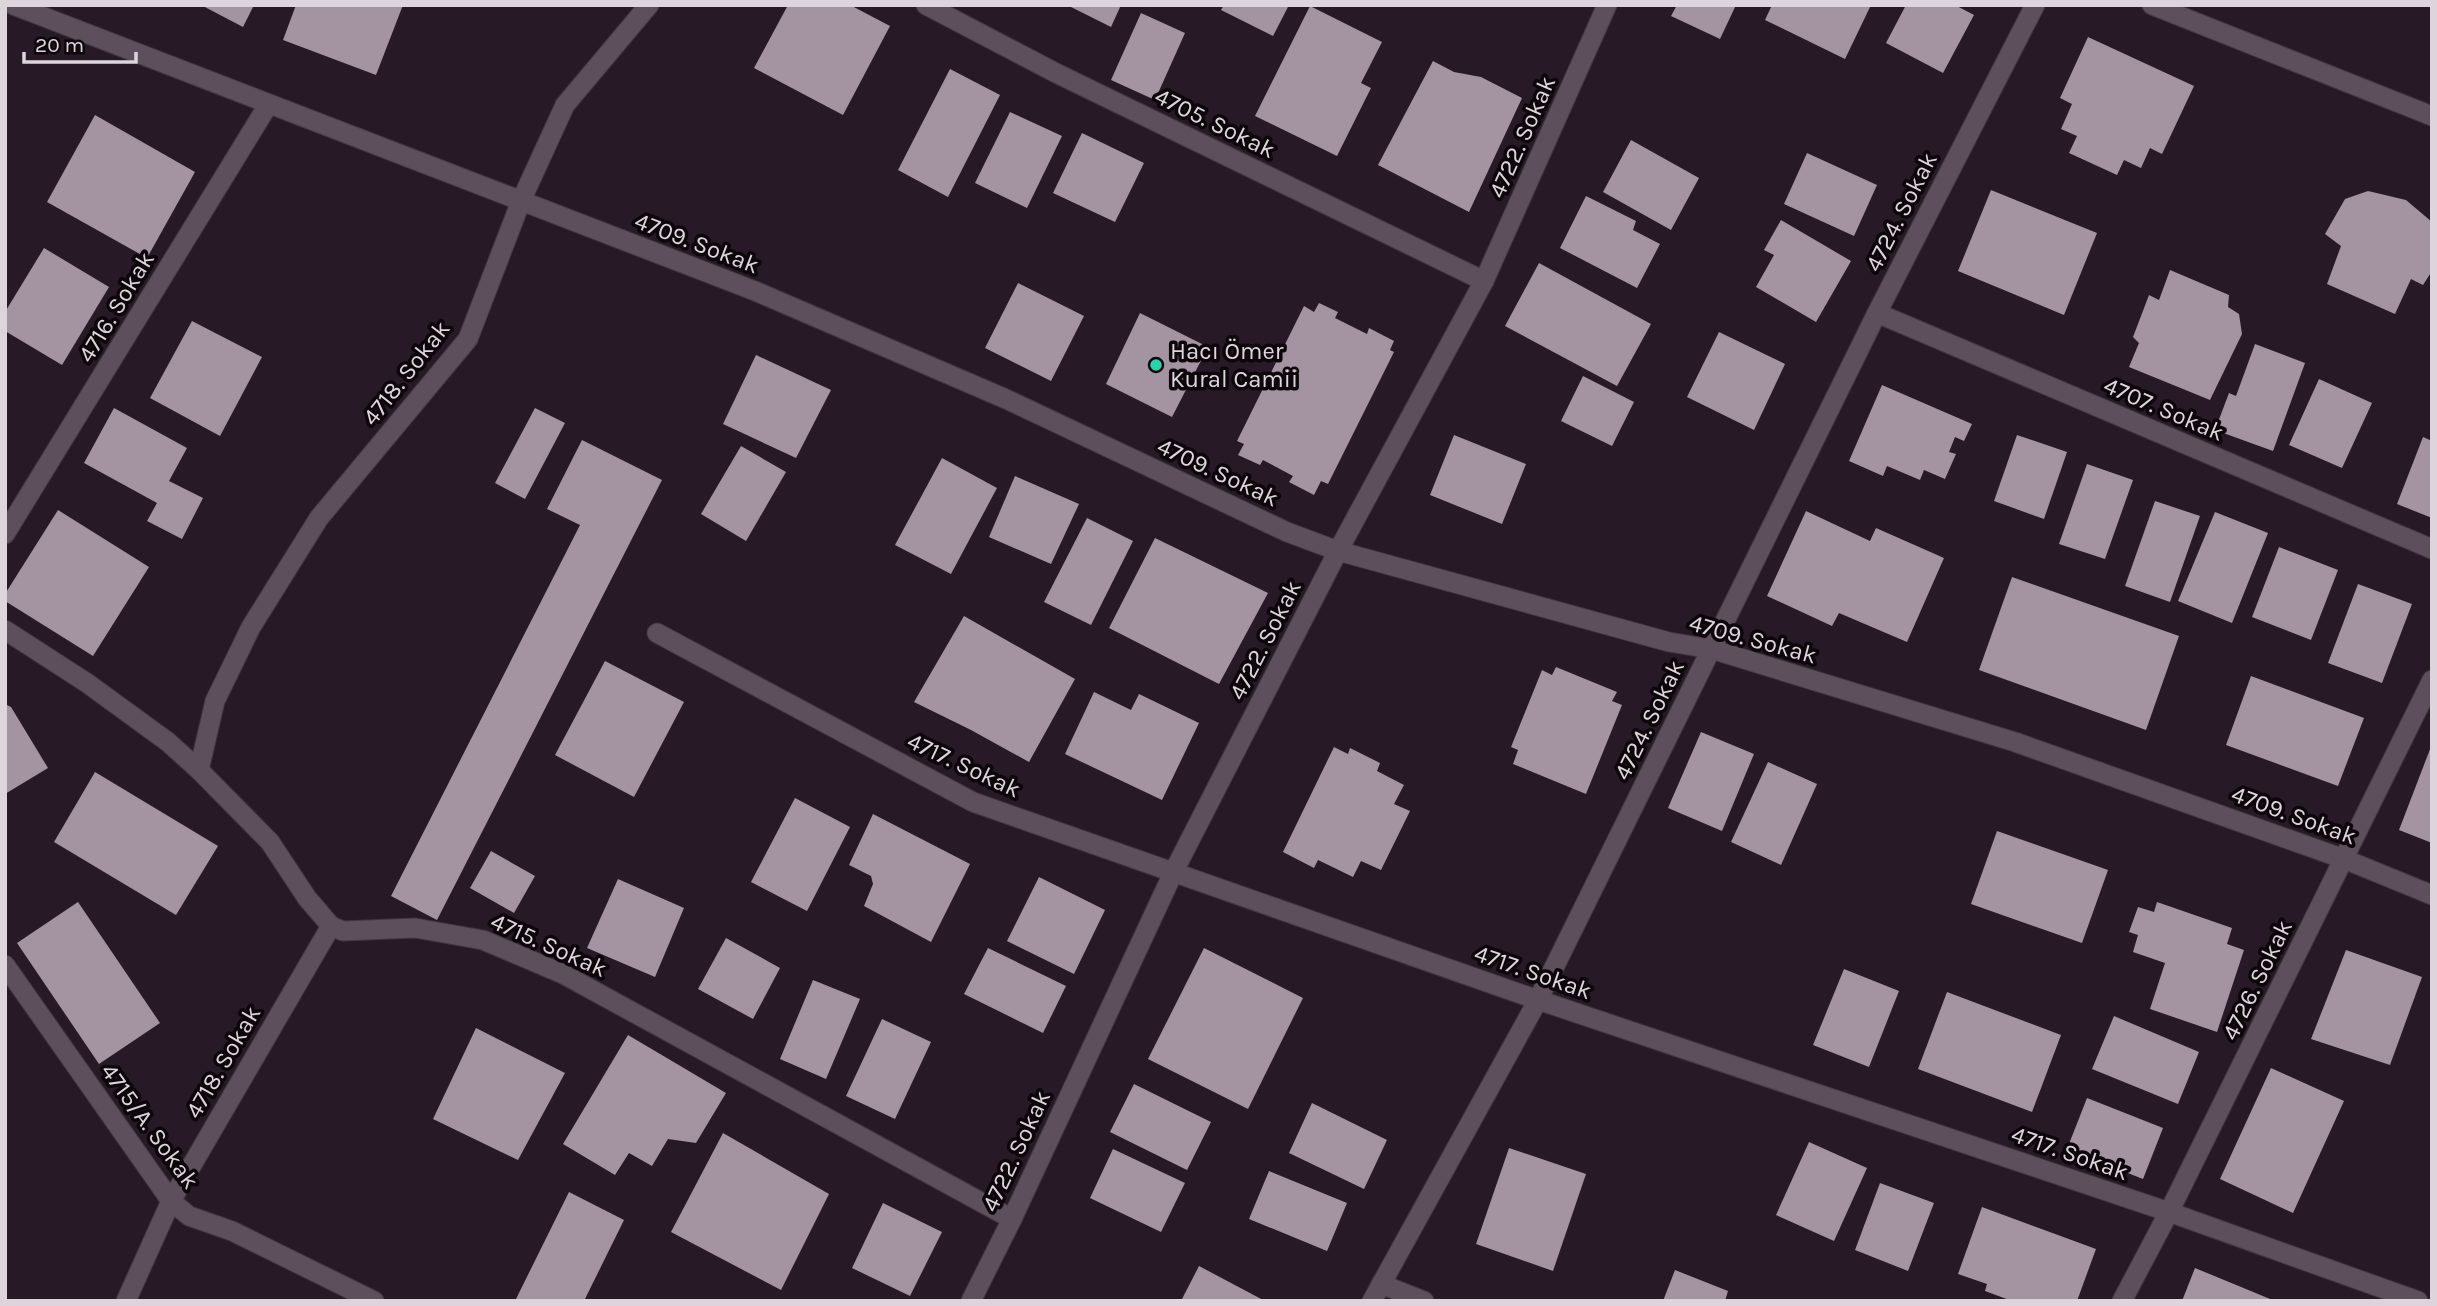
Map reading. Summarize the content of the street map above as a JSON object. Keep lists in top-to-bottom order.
{
  "streets": {
    "street": [
      "4705. Sokak",
      "4722. Sokak",
      "4724. Sokak",
      "4709. Sokak",
      "4716. Sokak",
      "4718. Sokak",
      "4707. Sokak",
      "4717. Sokak",
      "4715. Sokak",
      "4726. Sokak",
      "4715/A. Sokak"
    ]
  },
  "crossings": [
    ["4705. Sokak", "4722. Sokak"],
    ["4722. Sokak", "4709. Sokak"],
    ["4722. Sokak", "4717. Sokak"],
    ["4722. Sokak", "4715. Sokak"],
    ["4724. Sokak", "4709. Sokak"],
    ["4724. Sokak", "4707. Sokak"],
    ["4724. Sokak", "4717. Sokak"],
    ["4709. Sokak", "4716. Sokak"],
    ["4709. Sokak", "4718. Sokak"],
    ["4709. Sokak", "4726. Sokak"],
    ["4718. Sokak", "4715. Sokak"],
    ["4718. Sokak", "4715/A. Sokak"],
    ["4717. Sokak", "4726. Sokak"]
  ],
  "places": ["Hacı Ömer Kural Camii"],
  "scale_bar": "20 m"
}
